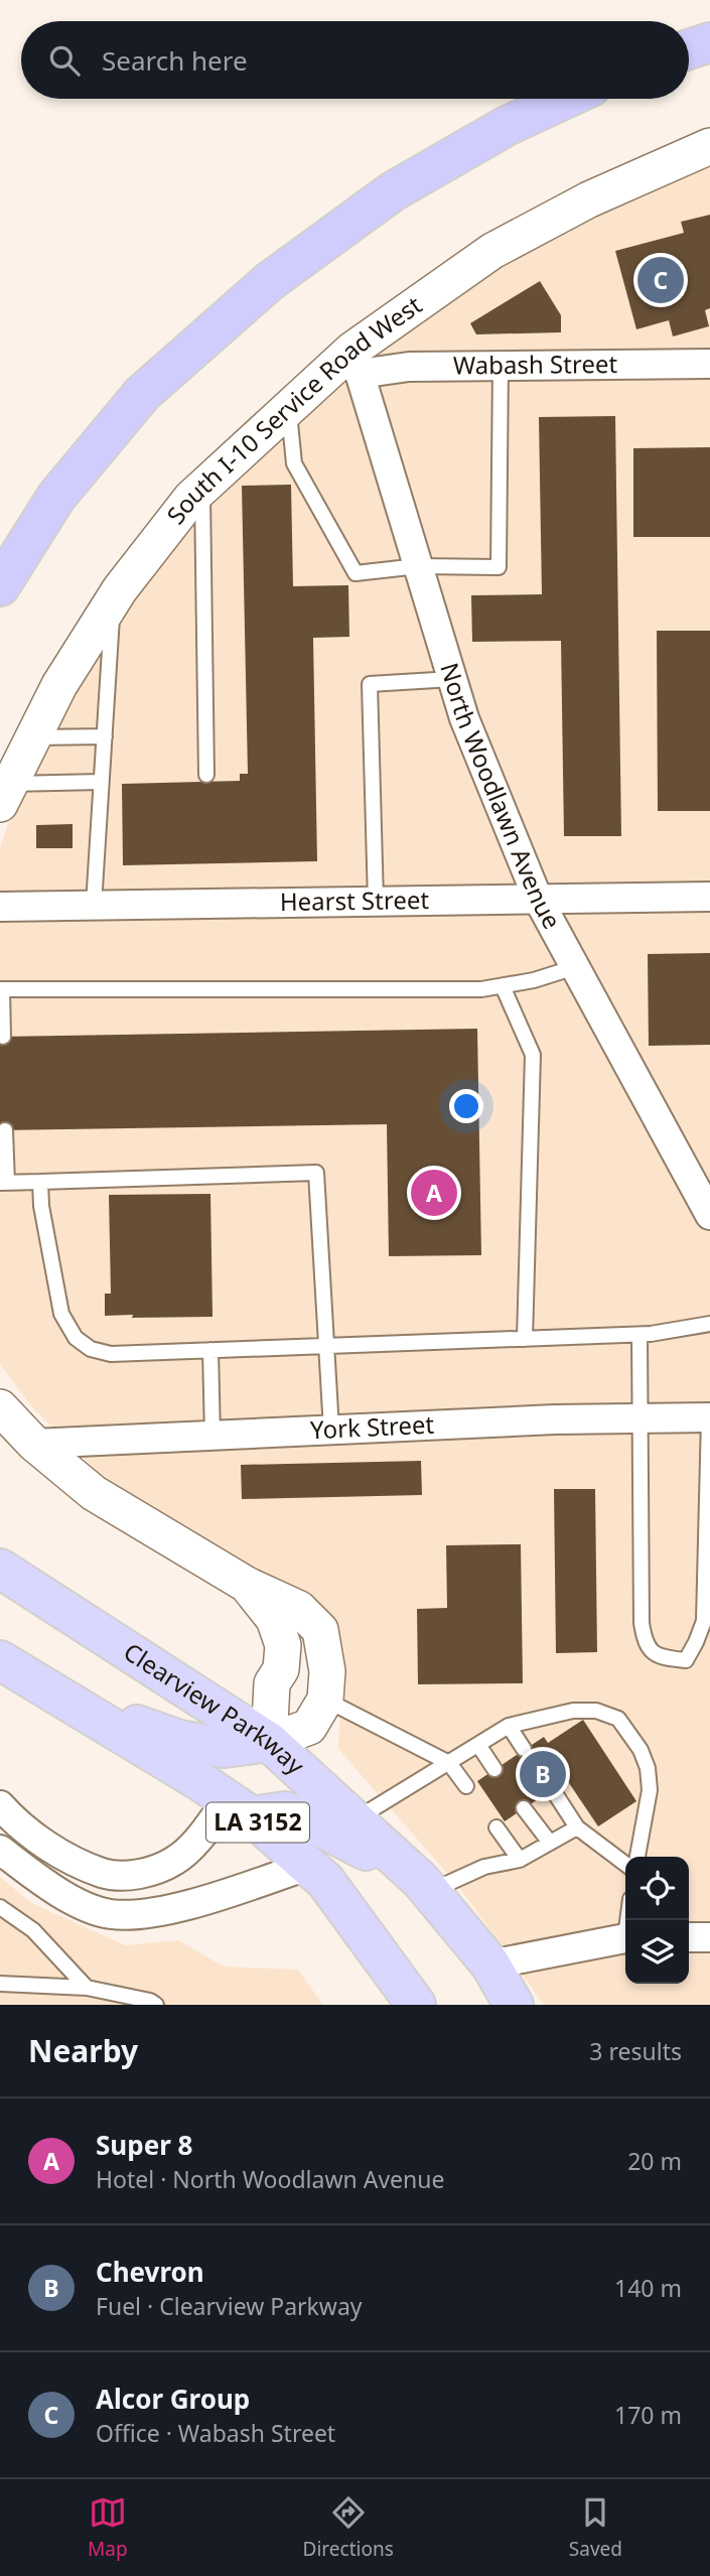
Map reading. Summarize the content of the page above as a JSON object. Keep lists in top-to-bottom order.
{
  "streets": {
    "highway": ["Clearview Parkway", "LA 3152"],
    "street": [
      "Wabash Street",
      "South I-10 Service Road West",
      "North Woodlawn Avenue",
      "Hearst Street",
      "York Street"
    ]
  },
  "crossings": [
    ["Wabash Street", "South I-10 Service Road West"],
    ["Wabash Street", "North Woodlawn Avenue"],
    ["South I-10 Service Road West", "North Woodlawn Avenue"],
    ["North Woodlawn Avenue", "Hearst Street"]
  ],
  "page": {
    "search": "Search here",
    "pins": ["C", "A", "B"],
    "heading": ["Nearby", "3 results"],
    "list": [
      {
        "mark": "A",
        "name": "Super 8",
        "note": "Hotel · North Woodlawn Avenue",
        "value": "20 m"
      },
      {
        "mark": "B",
        "name": "Chevron",
        "note": "Fuel · Clearview Parkway",
        "value": "140 m"
      },
      {
        "mark": "C",
        "name": "Alcor Group",
        "note": "Office · Wabash Street",
        "value": "170 m"
      }
    ],
    "nav": ["Map", "Directions", "Saved"]
  }
}
